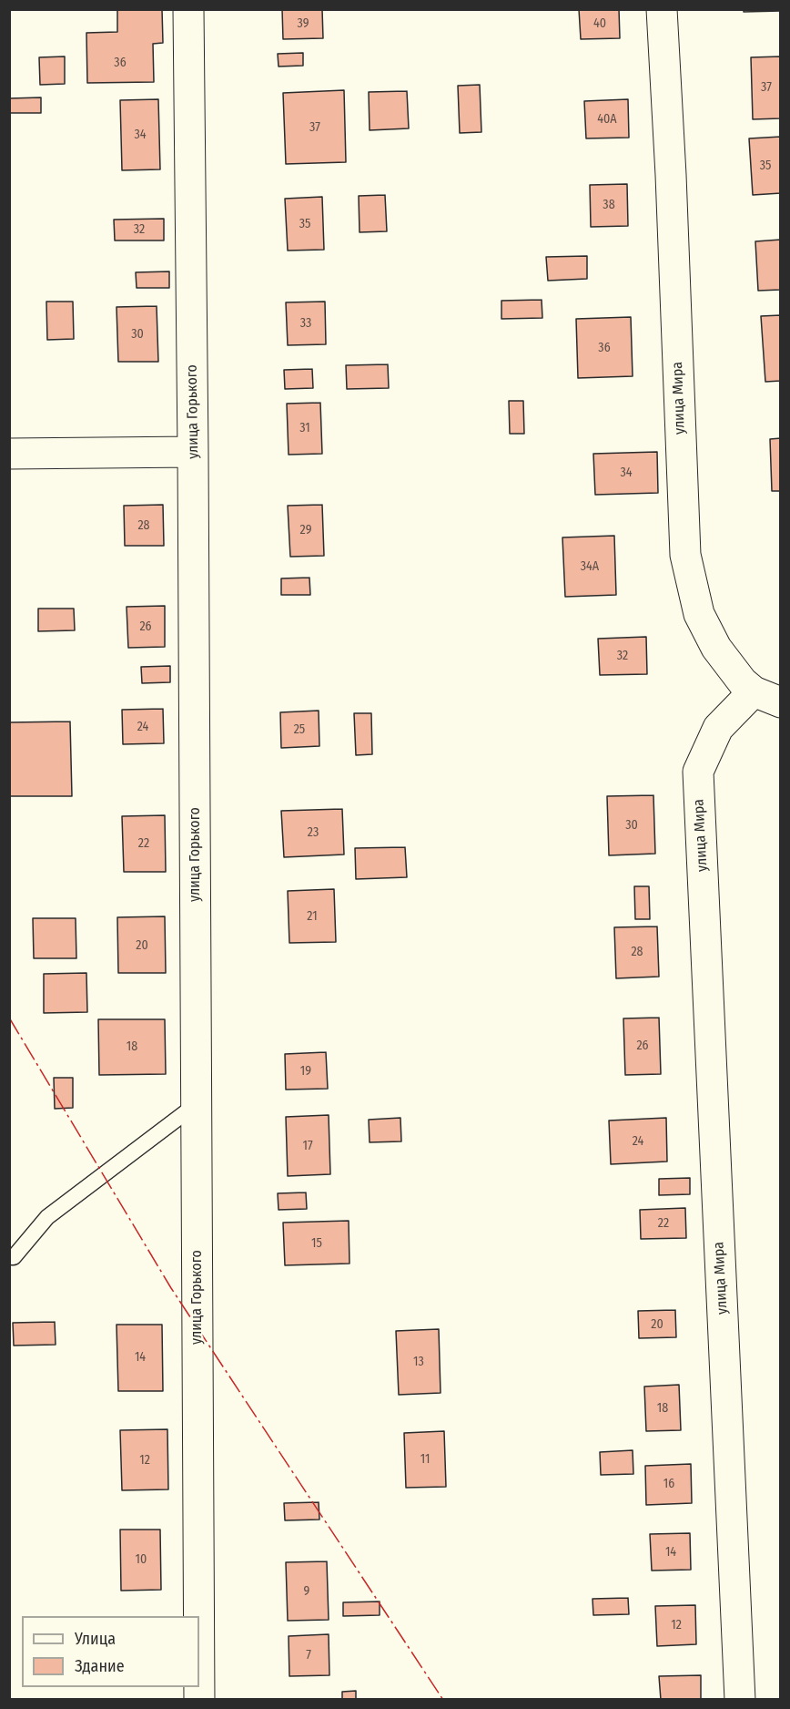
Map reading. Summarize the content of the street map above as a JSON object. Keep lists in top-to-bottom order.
{
  "streets": {
    "street": ["улица Мира", "улица Горького"]
  },
  "house_numbers": [
    "39",
    "40",
    "36",
    "37",
    "40А",
    "37",
    "34",
    "35",
    "38",
    "35",
    "32",
    "33",
    "30",
    "36",
    "31",
    "34",
    "28",
    "29",
    "34А",
    "26",
    "32",
    "24",
    "25",
    "30",
    "23",
    "22",
    "21",
    "20",
    "28",
    "26",
    "18",
    "19",
    "24",
    "17",
    "22",
    "15",
    "20",
    "14",
    "13",
    "18",
    "11",
    "12",
    "16",
    "14",
    "10",
    "9",
    "12",
    "7"
  ],
  "legend": ["Улица", "Здание"]
}
